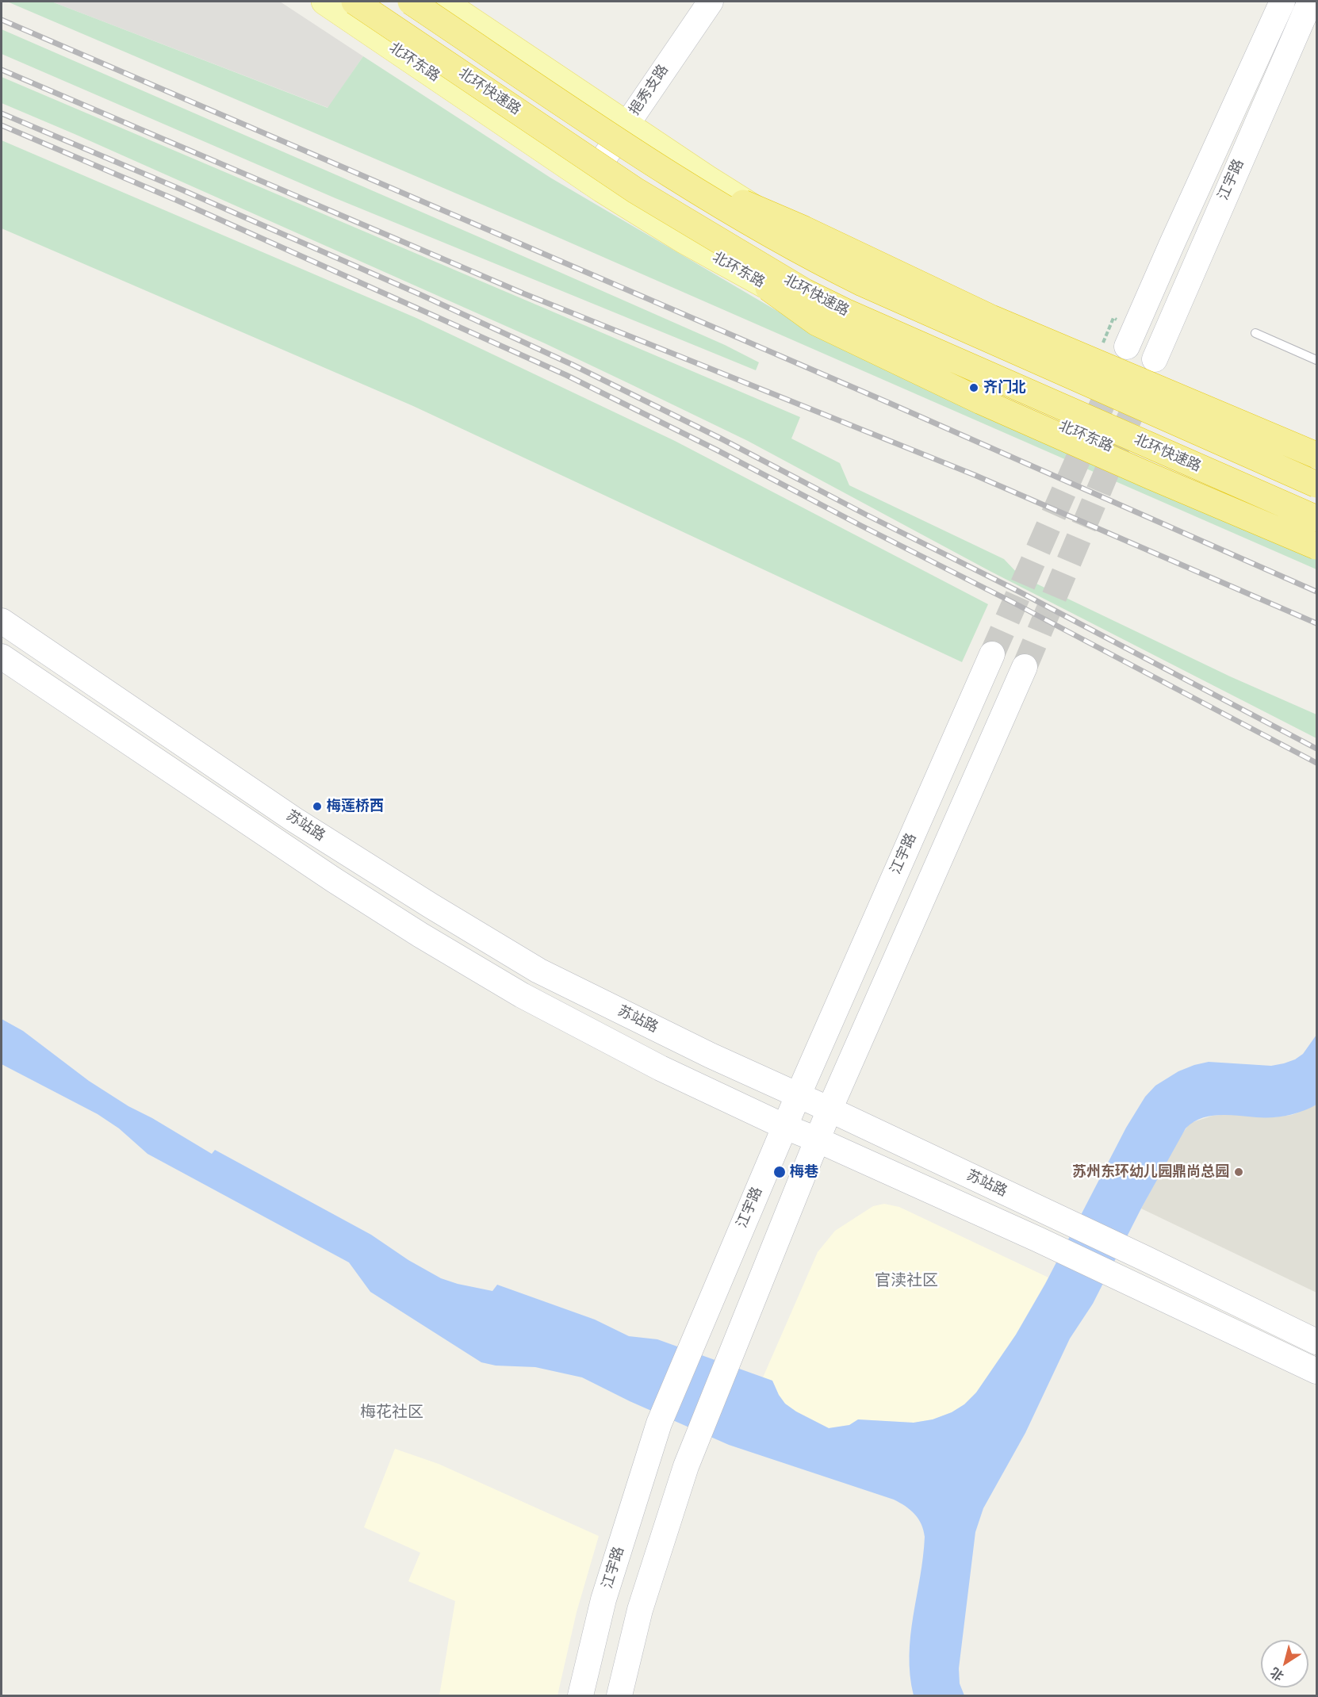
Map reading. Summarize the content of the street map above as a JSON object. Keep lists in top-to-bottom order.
{
  "streets": {
    "highway": ["北环快速路"],
    "main road": [
      "北环东路",
      "挹秀支路",
      "江宇路",
      "苏站路"
    ]
  },
  "crossings": [
    ["北环东路", "挹秀支路"],
    ["江宇路", "苏站路"]
  ],
  "districts": ["官渎社区", "梅花社区"],
  "places": [
    "齐门北",
    "梅莲桥西",
    "梅巷",
    "苏州东环幼儿园鼎尚总园"
  ],
  "north": "bottom left"
}
